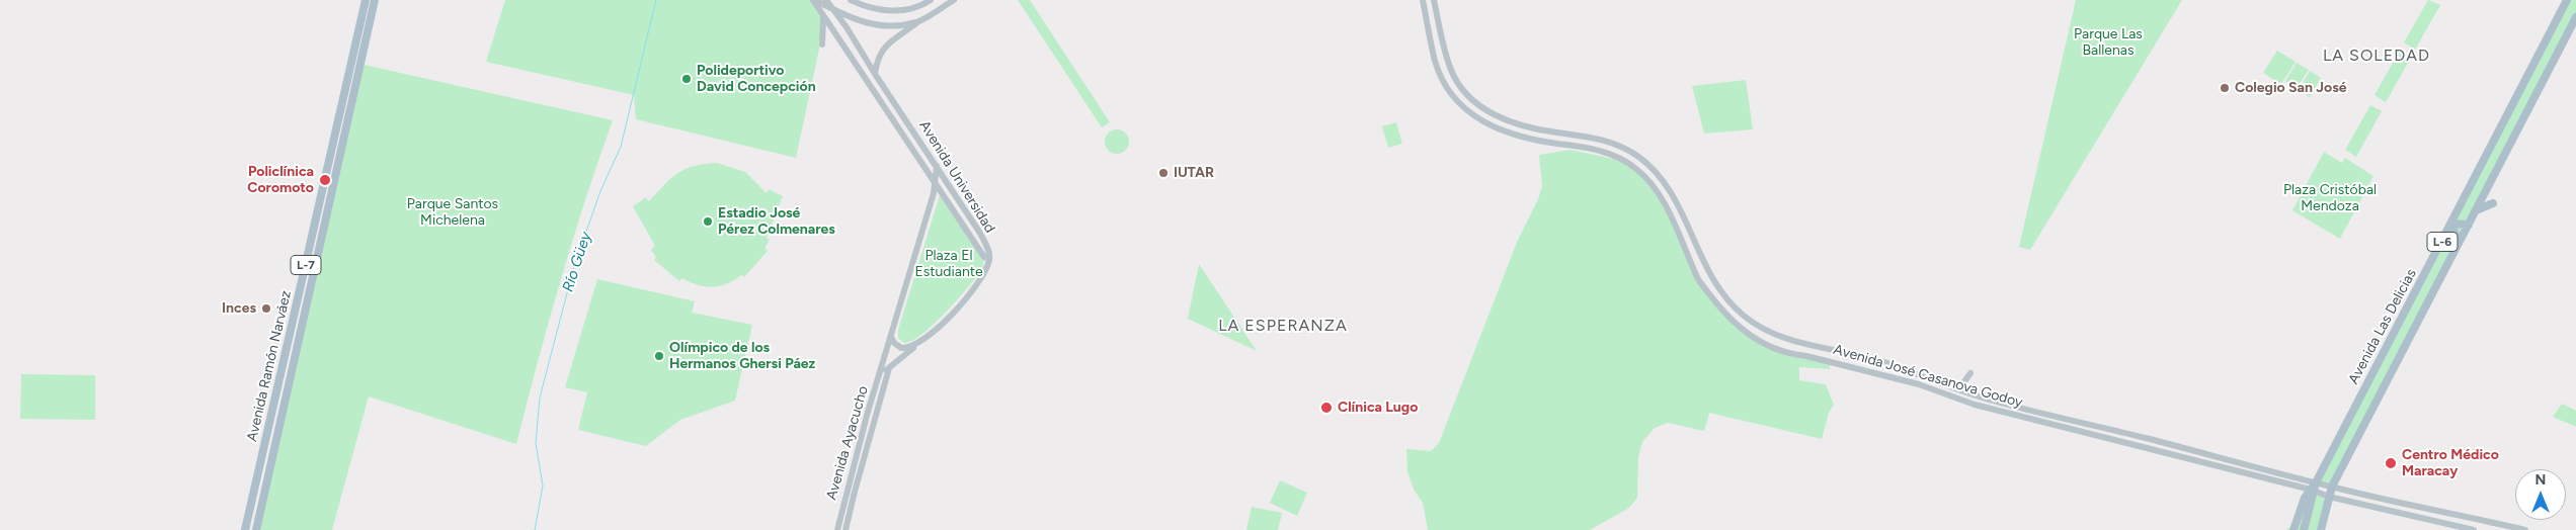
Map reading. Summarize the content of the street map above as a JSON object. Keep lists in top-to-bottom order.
{
  "streets": {
    "main road": [
      "L-6",
      "L-7",
      "Avenida Las Delicias",
      "Avenida Ramón Narváez"
    ],
    "street": ["Avenida Universidad", "Avenida José Casanova Godoy", "Avenida Ayacucho"]
  },
  "crossings": [
    ["Avenida Universidad", "Avenida Ayacucho"],
    ["Avenida Las Delicias", "Avenida José Casanova Godoy"]
  ],
  "districts": ["LA SOLEDAD", "LA ESPERANZA"],
  "water": ["Río Güey"],
  "parks": [
    "Parque Las Ballenas",
    "Plaza Cristóbal Mendoza",
    "Parque Santos Michelena",
    "Plaza El Estudiante"
  ],
  "places": [
    "Polideportivo David Concepción",
    "Colegio San José",
    "IUTAR",
    "Policlínica Coromoto",
    "Estadio José Pérez Colmenares",
    "Inces",
    "Olímpico de los Hermanos Ghersi Páez",
    "Clínica Lugo",
    "Centro Médico Maracay"
  ],
  "north": "top"
}
